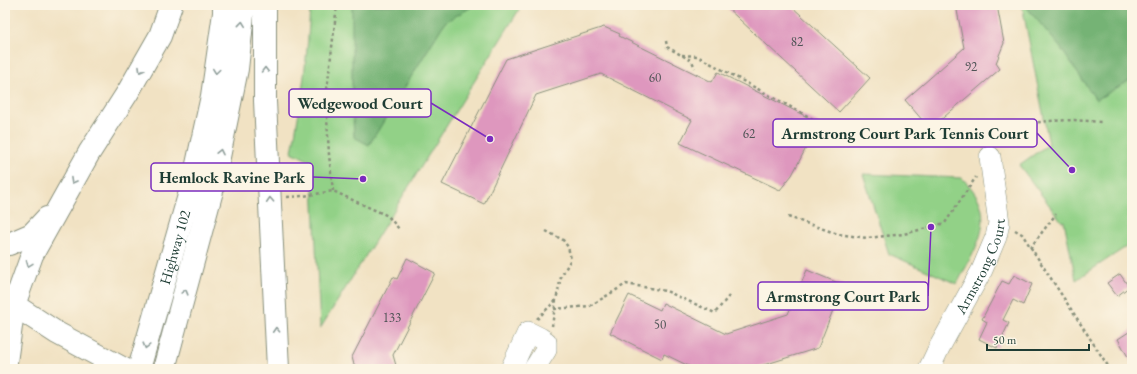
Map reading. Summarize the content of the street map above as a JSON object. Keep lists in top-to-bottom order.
{
  "streets": {
    "main road": ["Highway 102"],
    "street": ["Armstrong Court"]
  },
  "places": [
    "Wedgewood Court",
    "Armstrong Court Park Tennis Court",
    "Hemlock Ravine Park",
    "Armstrong Court Park"
  ],
  "house_numbers": [
    "82",
    "92",
    "60",
    "62",
    "133",
    "50"
  ],
  "scale_bar": "50 m"
}
